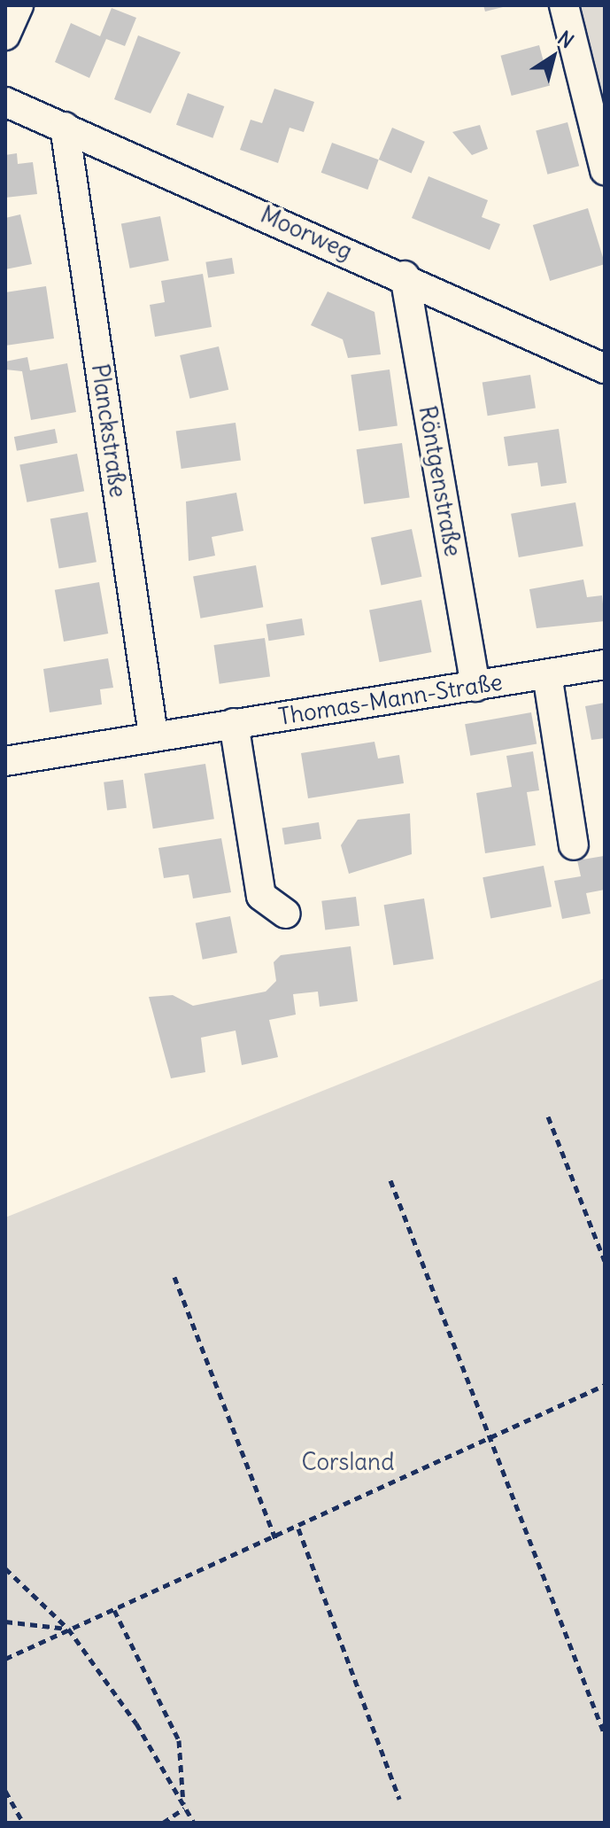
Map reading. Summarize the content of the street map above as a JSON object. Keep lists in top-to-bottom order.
{
  "streets": {
    "street": [
      "Moorweg",
      "Planckstraße",
      "Röntgenstraße",
      "Thomas-Mann-Straße"
    ]
  },
  "crossings": [
    ["Moorweg", "Planckstraße"],
    ["Moorweg", "Röntgenstraße"],
    ["Planckstraße", "Thomas-Mann-Straße"],
    ["Röntgenstraße", "Thomas-Mann-Straße"]
  ],
  "parks": ["Corsland"],
  "north": "top right"
}
